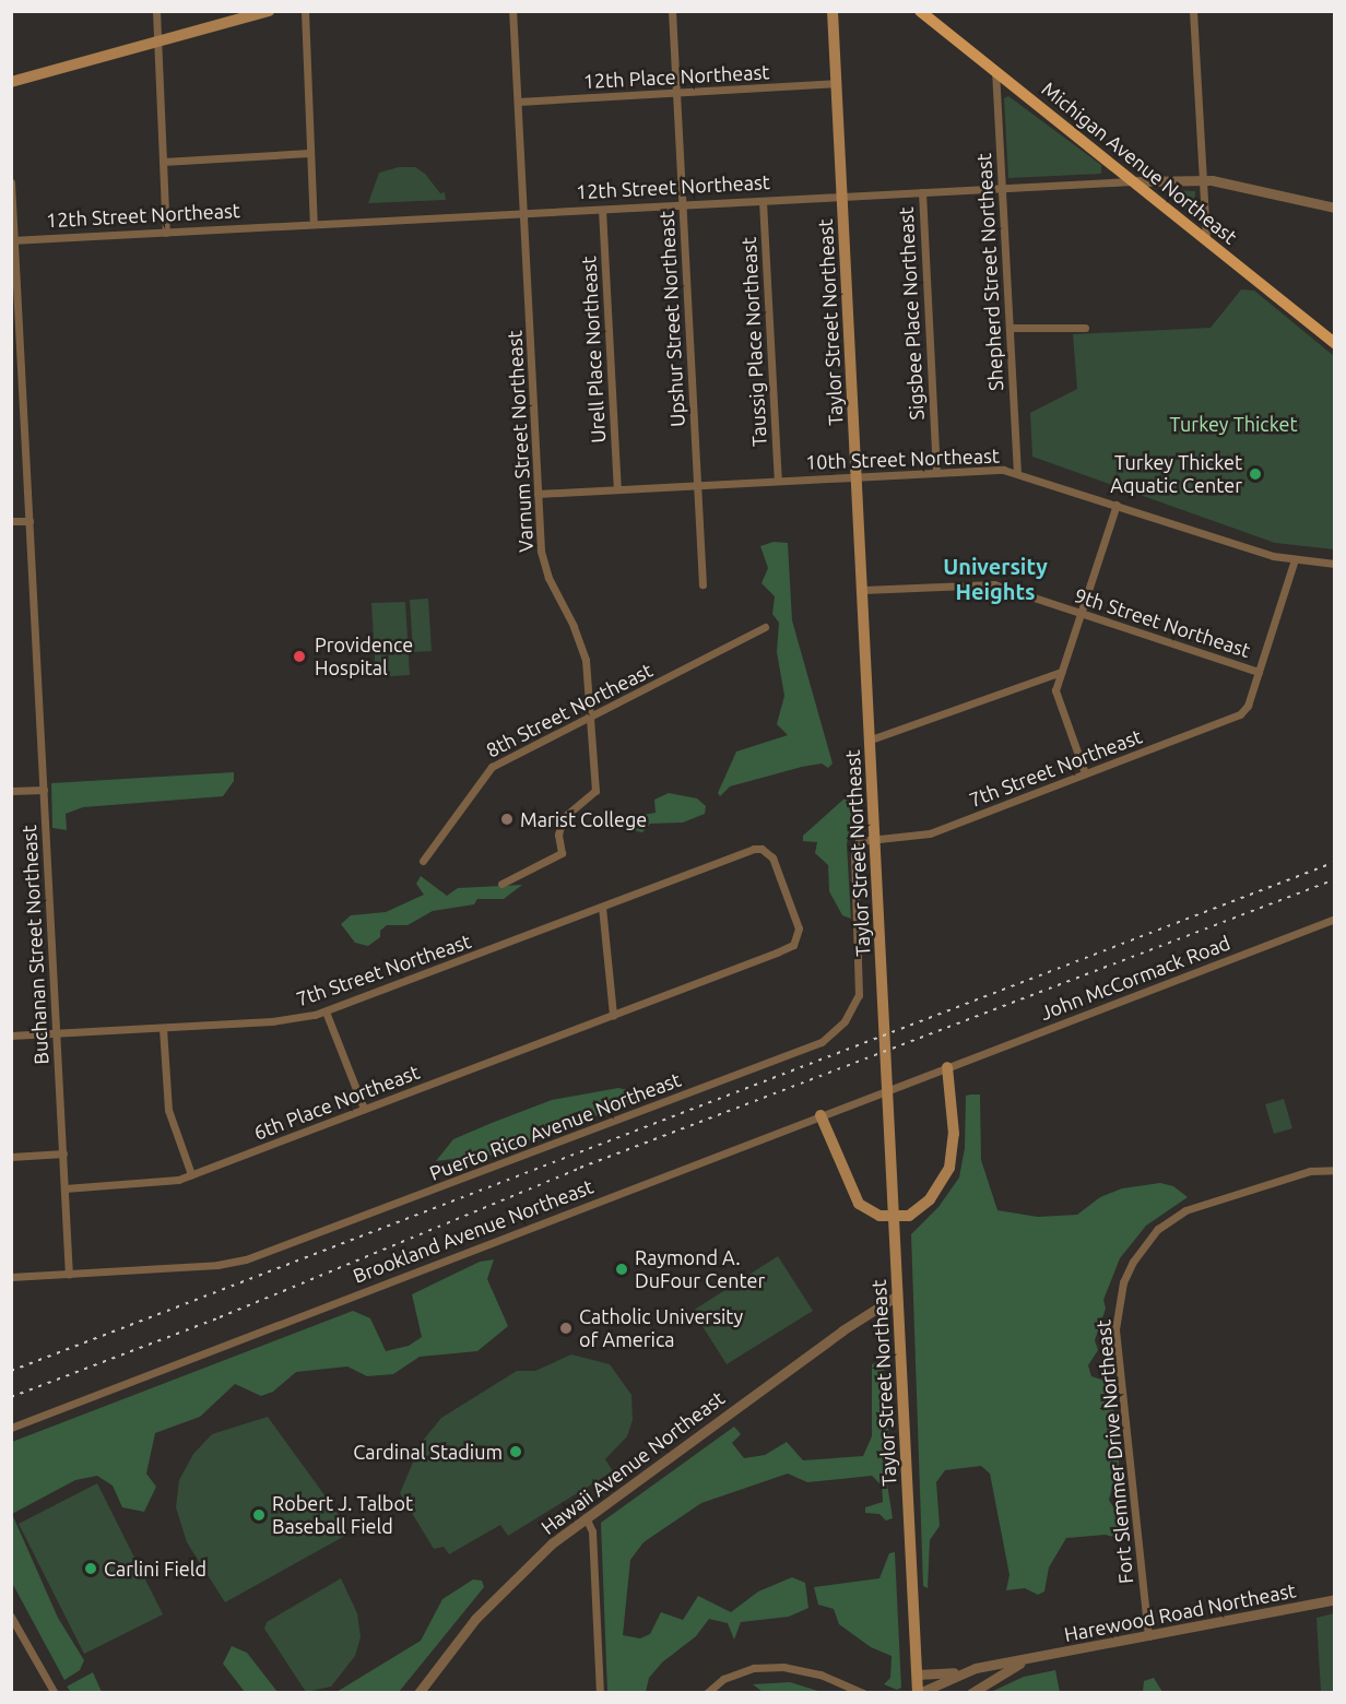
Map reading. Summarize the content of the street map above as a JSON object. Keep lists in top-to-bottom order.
{
  "streets": {
    "main road": ["Michigan Avenue Northeast", "Taylor Street Northeast"],
    "street": [
      "12th Place Northeast",
      "12th Street Northeast",
      "Shepherd Street Northeast",
      "Sigsbee Place Northeast",
      "Upshur Street Northeast",
      "Taussig Place Northeast",
      "Urell Place Northeast",
      "Varnum Street Northeast",
      "10th Street Northeast",
      "9th Street Northeast",
      "8th Street Northeast",
      "7th Street Northeast",
      "Buchanan Street Northeast",
      "John McCormack Road",
      "6th Place Northeast",
      "Puerto Rico Avenue Northeast",
      "Brookland Avenue Northeast",
      "Fort Slemmer Drive Northeast",
      "Hawaii Avenue Northeast",
      "Harewood Road Northeast"
    ]
  },
  "crossings": [
    ["12th Place Northeast", "Upshur Street Northeast"],
    ["12th Place Northeast", "Taylor Street Northeast"],
    ["12th Place Northeast", "Varnum Street Northeast"],
    ["Michigan Avenue Northeast", "12th Street Northeast"],
    ["Michigan Avenue Northeast", "Shepherd Street Northeast"],
    ["12th Street Northeast", "Shepherd Street Northeast"],
    ["12th Street Northeast", "Sigsbee Place Northeast"],
    ["12th Street Northeast", "Upshur Street Northeast"],
    ["12th Street Northeast", "Taylor Street Northeast"],
    ["12th Street Northeast", "Taussig Place Northeast"],
    ["12th Street Northeast", "Urell Place Northeast"],
    ["12th Street Northeast", "Varnum Street Northeast"],
    ["12th Street Northeast", "Buchanan Street Northeast"],
    ["Shepherd Street Northeast", "10th Street Northeast"],
    ["Sigsbee Place Northeast", "10th Street Northeast"],
    ["Upshur Street Northeast", "10th Street Northeast"],
    ["Taylor Street Northeast", "10th Street Northeast"],
    ["Taylor Street Northeast", "9th Street Northeast"],
    ["Taylor Street Northeast", "7th Street Northeast"],
    ["Taylor Street Northeast", "Puerto Rico Avenue Northeast"],
    ["Taylor Street Northeast", "Hawaii Avenue Northeast"],
    ["Taylor Street Northeast", "Harewood Road Northeast"],
    ["Taussig Place Northeast", "10th Street Northeast"],
    ["Urell Place Northeast", "10th Street Northeast"],
    ["Varnum Street Northeast", "10th Street Northeast"],
    ["Varnum Street Northeast", "8th Street Northeast"],
    ["9th Street Northeast", "7th Street Northeast"],
    ["7th Street Northeast", "Buchanan Street Northeast"],
    ["7th Street Northeast", "6th Place Northeast"],
    ["7th Street Northeast", "Puerto Rico Avenue Northeast"],
    ["Buchanan Street Northeast", "6th Place Northeast"],
    ["Buchanan Street Northeast", "Puerto Rico Avenue Northeast"],
    ["John McCormack Road", "Brookland Avenue Northeast"],
    ["Fort Slemmer Drive Northeast", "Harewood Road Northeast"]
  ],
  "districts": ["University Heights"],
  "parks": ["Turkey Thicket"],
  "places": [
    "Turkey Thicket Aquatic Center",
    "Providence Hospital",
    "Marist College",
    "Raymond A. DuFour Center",
    "Catholic University of America",
    "Cardinal Stadium",
    "Robert J. Talbot Baseball Field",
    "Carlini Field"
  ]
}
